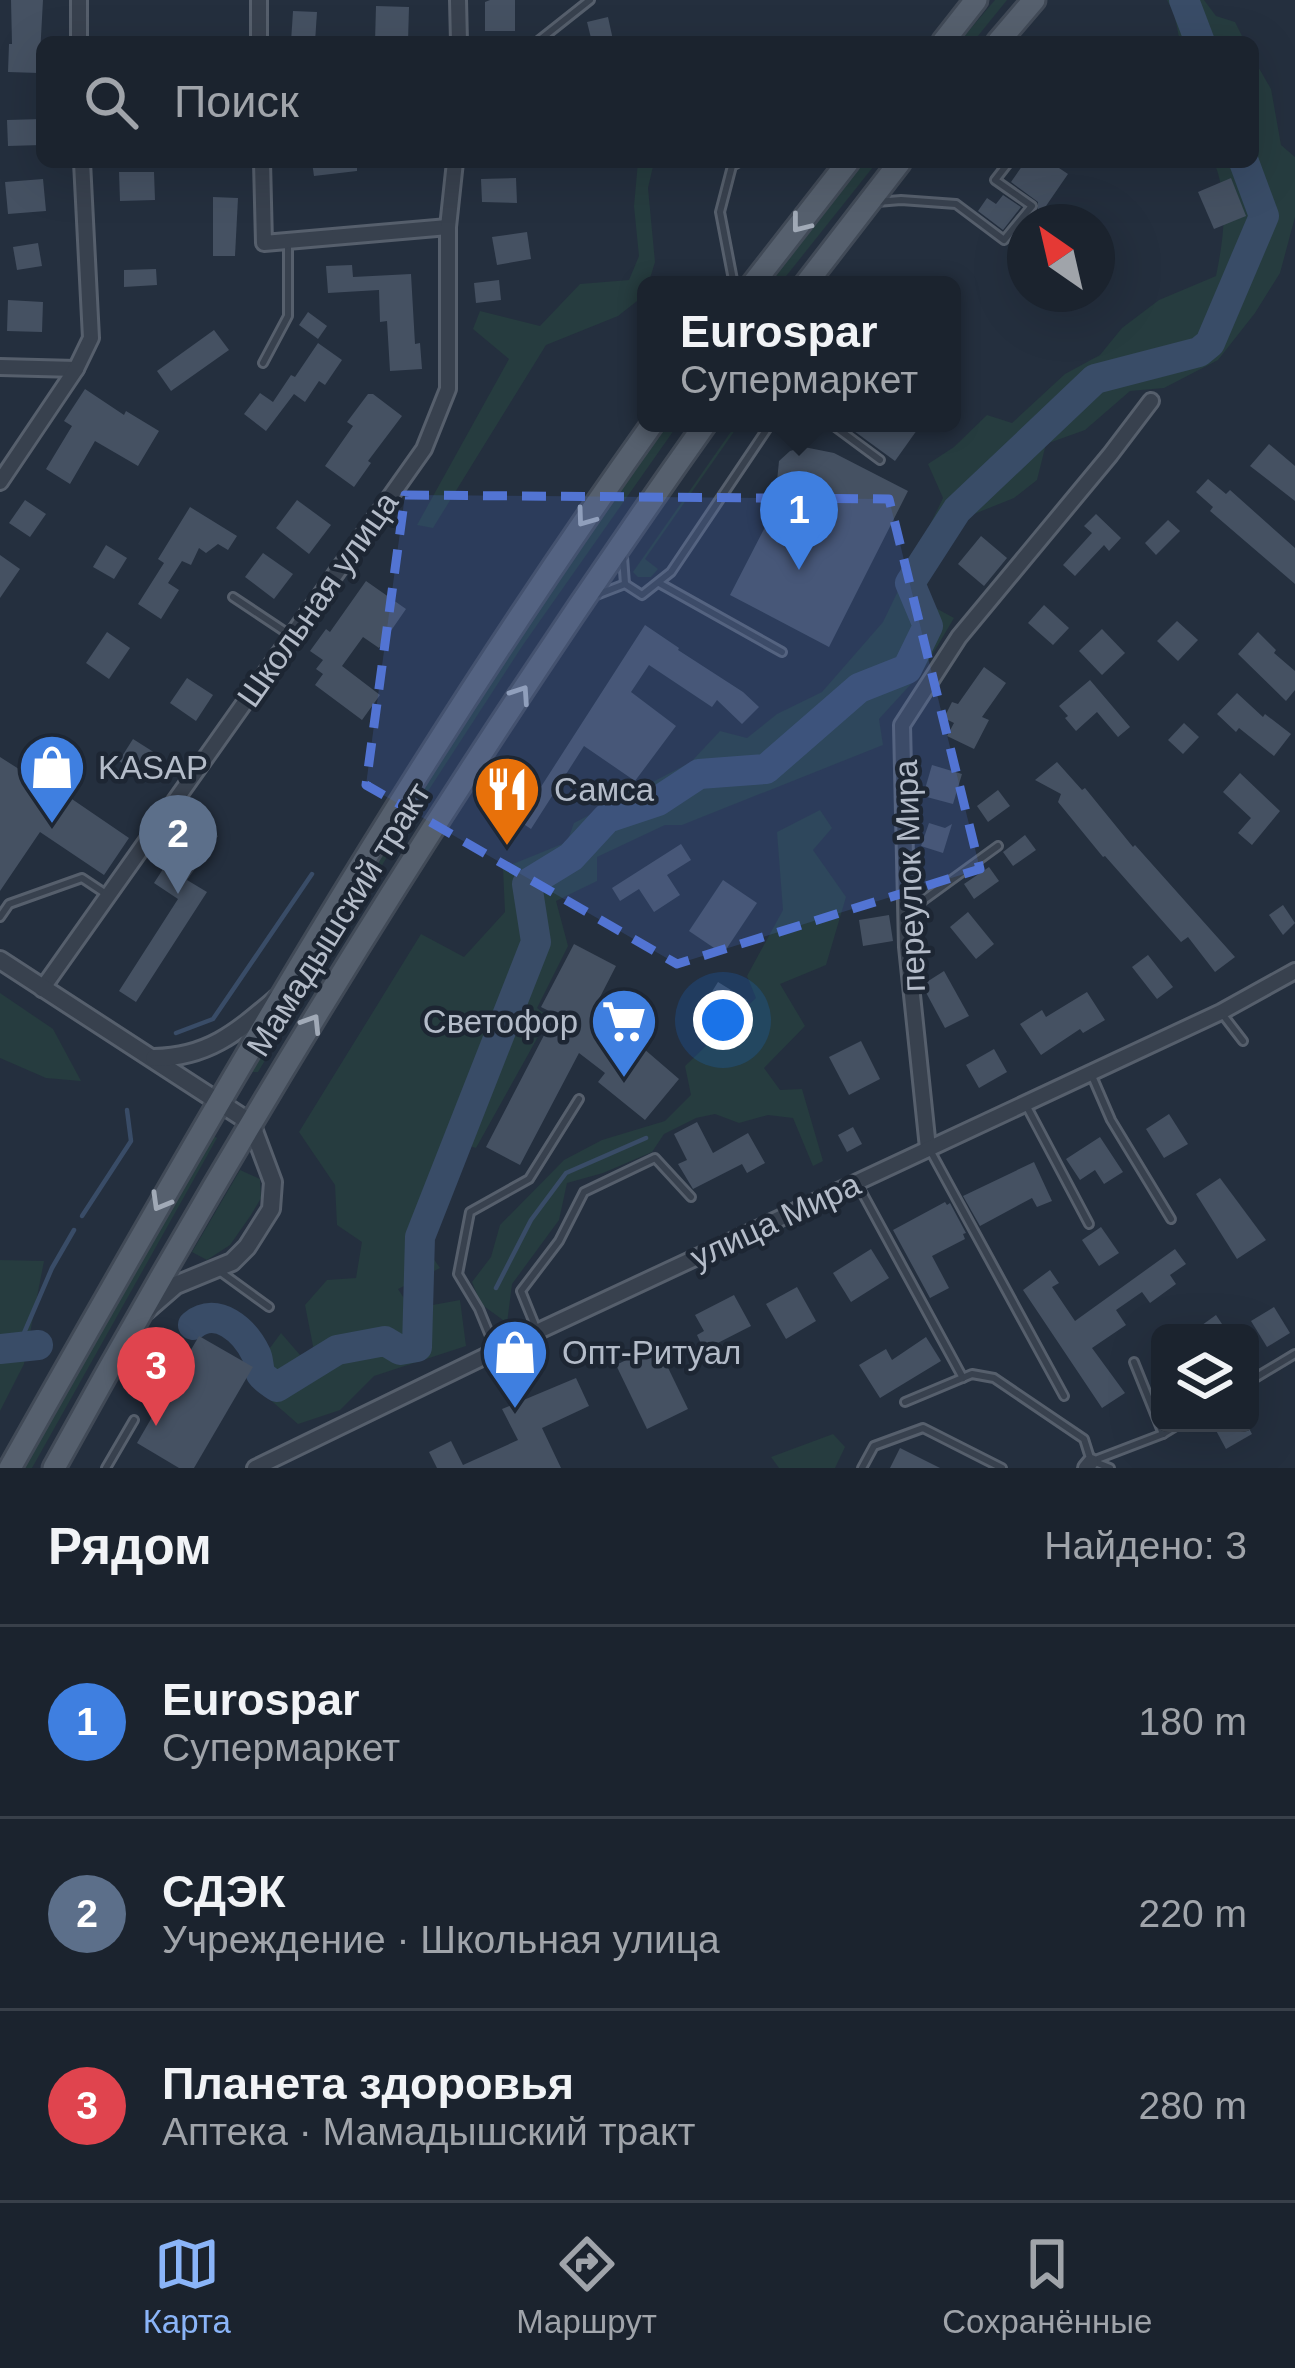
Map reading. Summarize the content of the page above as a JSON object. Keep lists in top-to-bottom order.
{
  "streets": {
    "main road": ["Мамадышский тракт"],
    "street": ["Школьная улица", "переулок Мира", "улица Мира"]
  },
  "crossings": [
    ["переулок Мира", "улица Мира"]
  ],
  "places": {
    "shop": ["KASAP", "Опт-Ритуал"],
    "restaurant": ["Самса"],
    "supermarket": ["Светофор"]
  },
  "north": "top left",
  "page": {
    "search": "Поиск",
    "popup": ["Eurospar", "Супермаркет"],
    "pins": ["1", "2", "3"],
    "heading": ["Рядом", "Найдено: 3"],
    "list": [
      {
        "mark": "1",
        "name": "Eurospar",
        "note": "Супермаркет",
        "value": "180 m"
      },
      {
        "mark": "2",
        "name": "СДЭК",
        "note": "Учреждение · Школьная улица",
        "value": "220 m"
      },
      {
        "mark": "3",
        "name": "Планета здоровья",
        "note": "Аптека · Мамадышский тракт",
        "value": "280 m"
      }
    ],
    "nav": ["Карта", "Маршрут", "Сохранённые"]
  }
}
